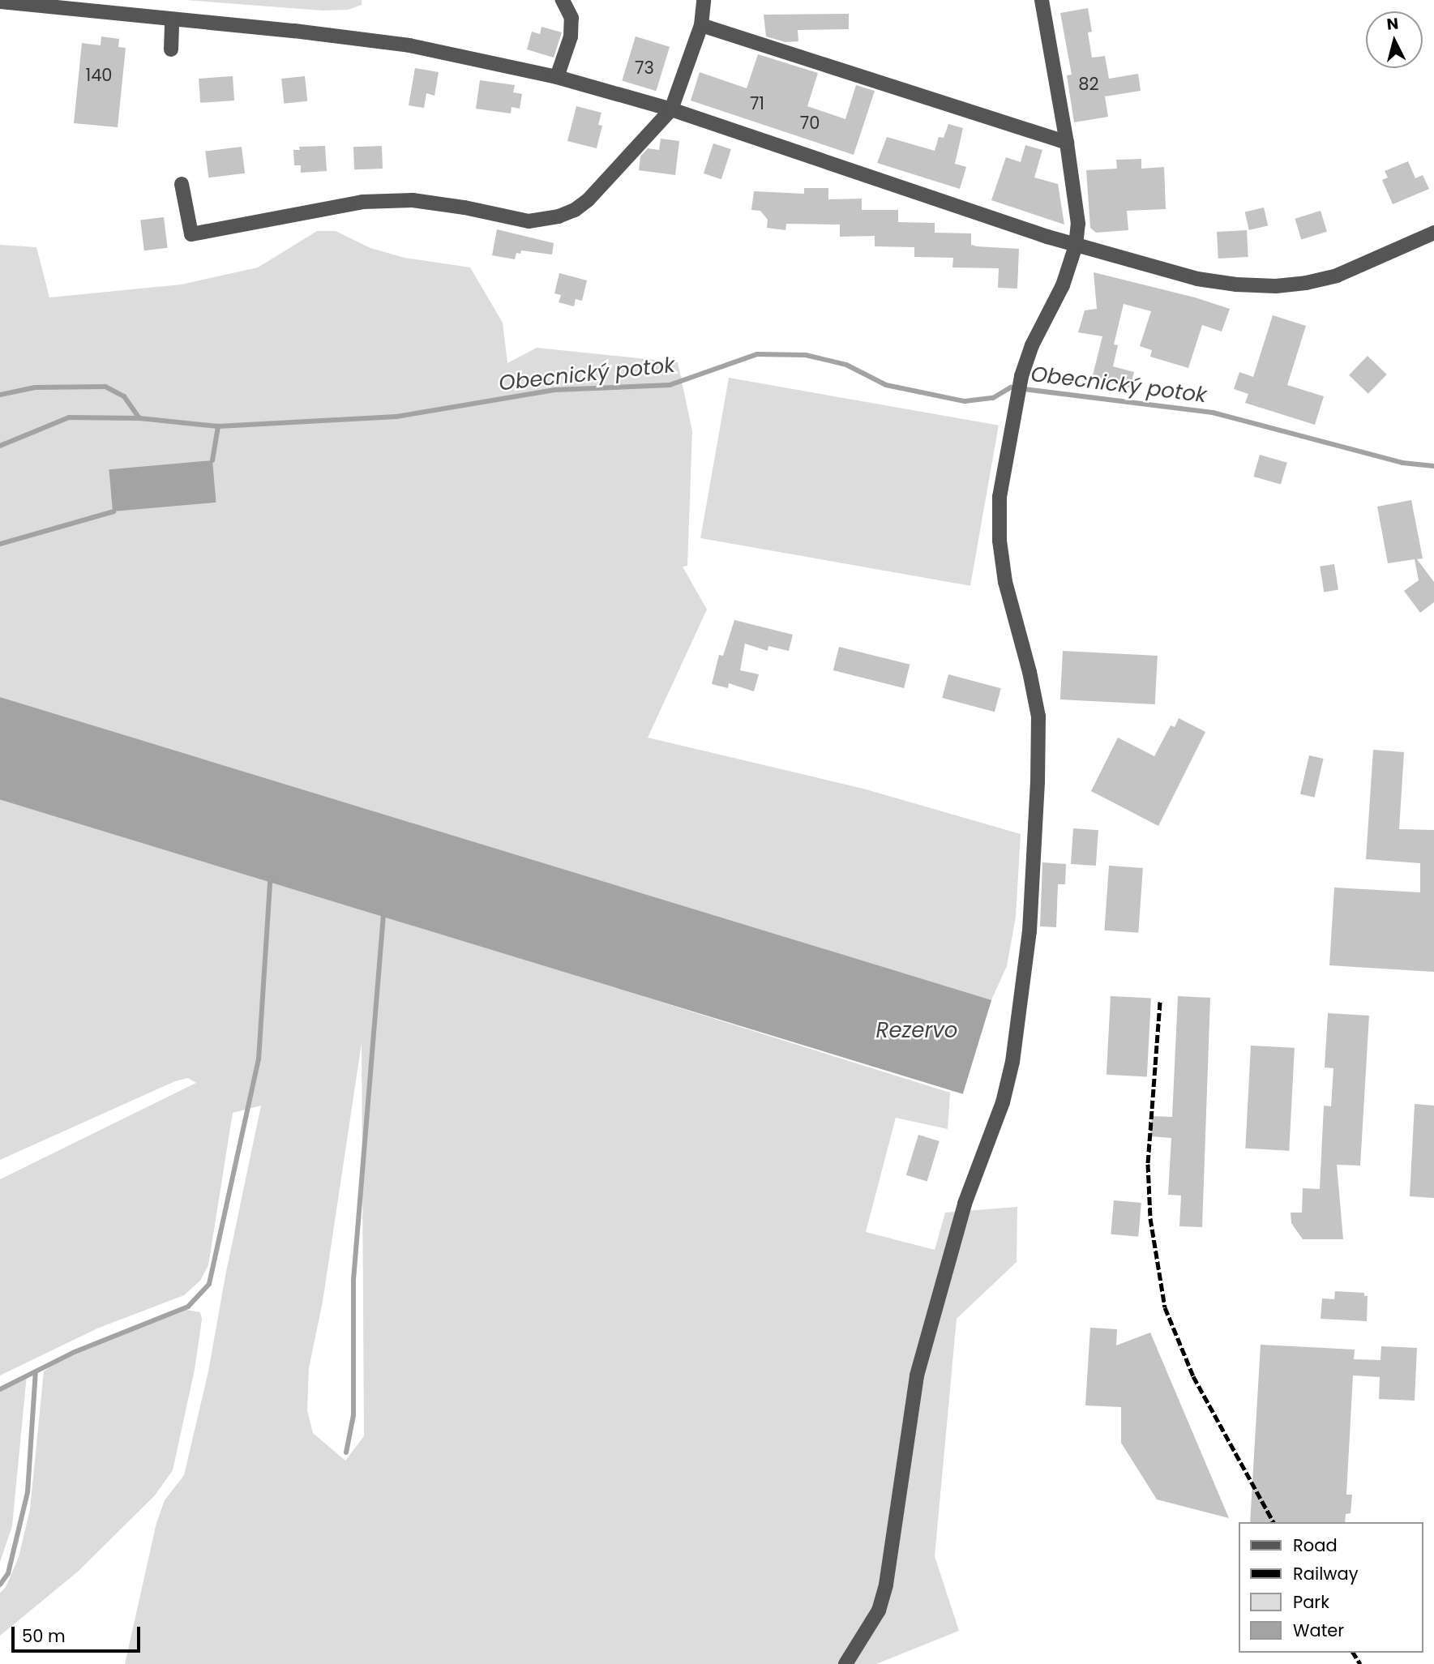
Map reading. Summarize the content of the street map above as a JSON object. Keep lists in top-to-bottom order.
{
  "water": ["Obecnický potok", "Rezervo"],
  "house_numbers": [
    "73",
    "140",
    "82",
    "71",
    "70"
  ],
  "legend": [
    "Road",
    "Railway",
    "Park",
    "Water"
  ],
  "scale_bar": "50 m",
  "north": "top"
}
